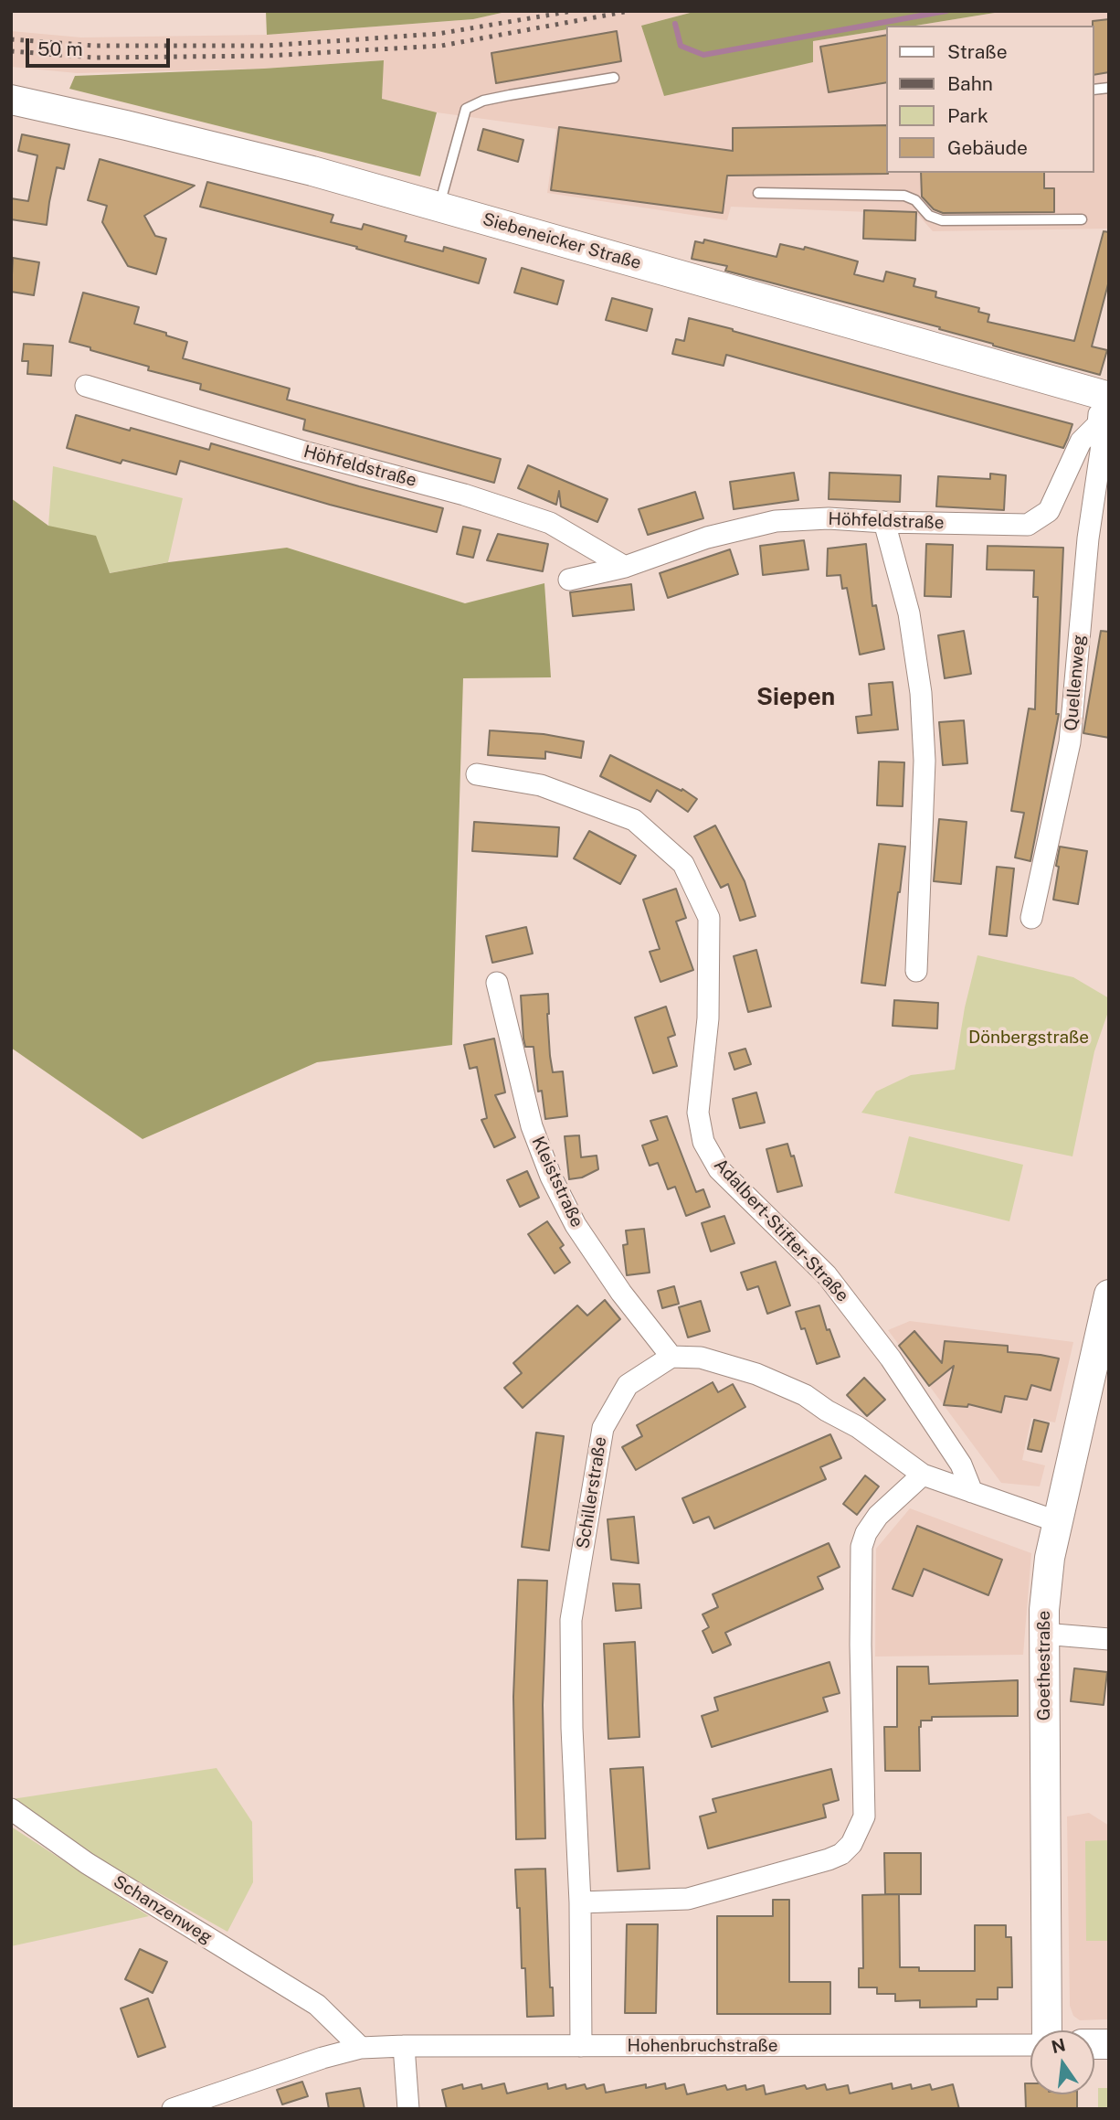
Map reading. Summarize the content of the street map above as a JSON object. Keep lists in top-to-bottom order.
{
  "streets": {
    "main road": ["Siebeneicker Straße", "Goethestraße"],
    "street": [
      "Höhfeldstraße",
      "Quellenweg",
      "Kleiststraße",
      "Adalbert-Stifter-Straße",
      "Schillerstraße",
      "Schanzenweg",
      "Hohenbruchstraße"
    ]
  },
  "crossings": [
    ["Kleiststraße", "Schillerstraße"],
    ["Schillerstraße", "Hohenbruchstraße"],
    ["Schanzenweg", "Hohenbruchstraße"]
  ],
  "districts": ["Siepen"],
  "parks": ["Dönbergstraße"],
  "legend": [
    "Straße",
    "Bahn",
    "Park",
    "Gebäude"
  ],
  "scale_bar": "50 m",
  "north": "top"
}
